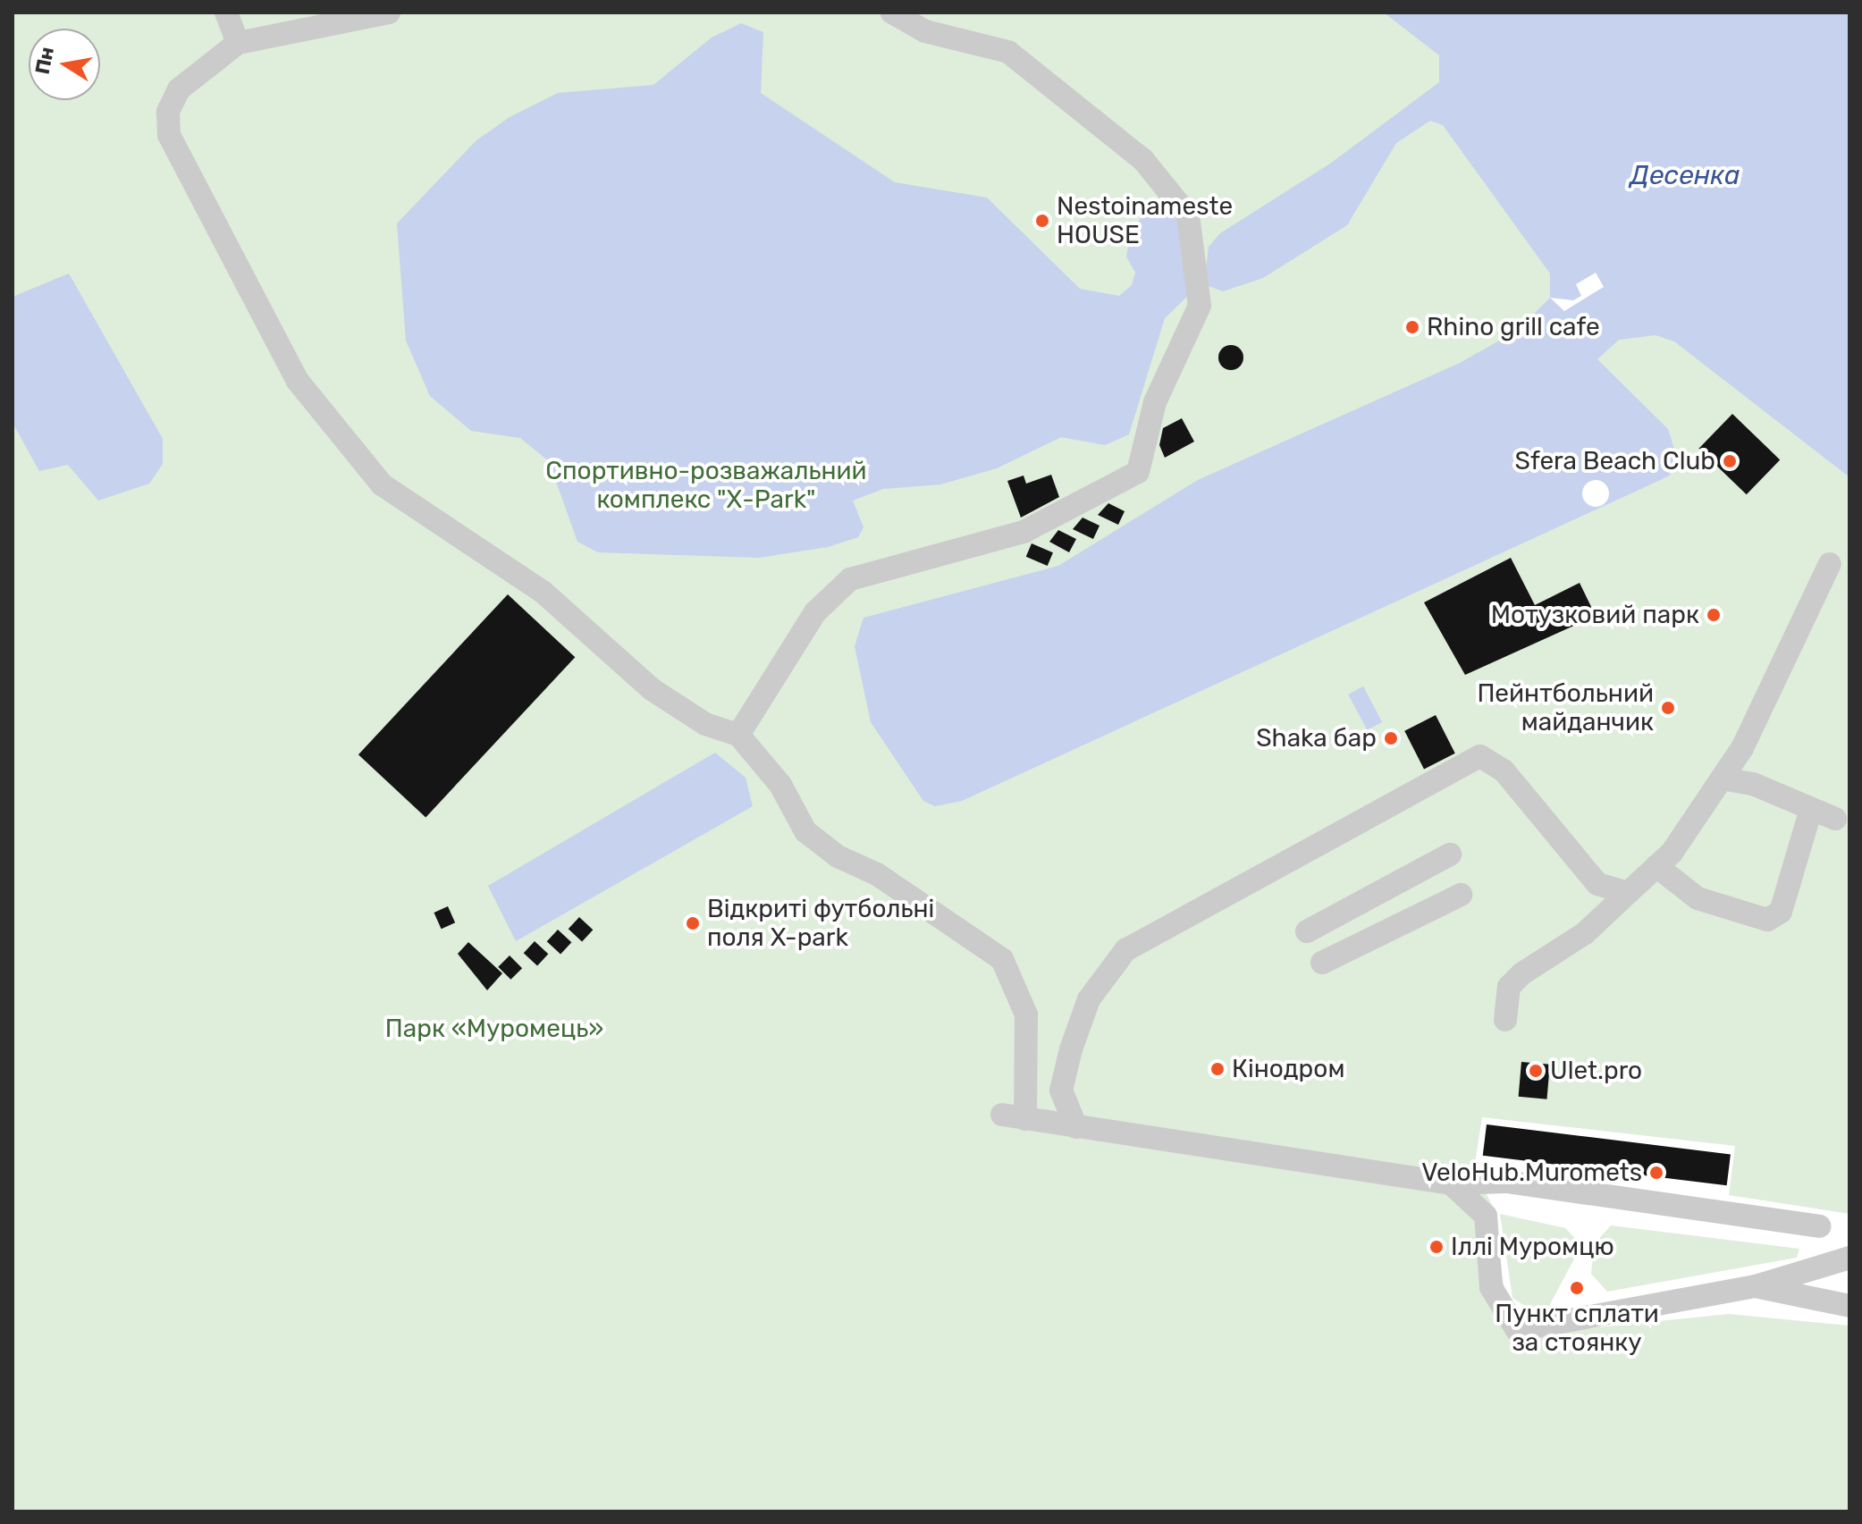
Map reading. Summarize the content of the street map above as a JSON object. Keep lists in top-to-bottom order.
{
  "water": ["Десенка"],
  "parks": ["Спортивно-розважальний комплекс \"Х-Park\"", "Парк «Муромець»"],
  "places": [
    "Nestoinameste HOUSE",
    "Rhino grill cafe",
    "Sfera Beach Club",
    "Мотузковий парк",
    "Пейнтбольний майданчик",
    "Shaka бар",
    "Відкриті футбольні поля X-park",
    "Кінодром",
    "Ulet.pro",
    "VeloHub.Muromets",
    "Іллі Муромцю",
    "Пункт сплати за стоянку"
  ],
  "north": "left"
}
